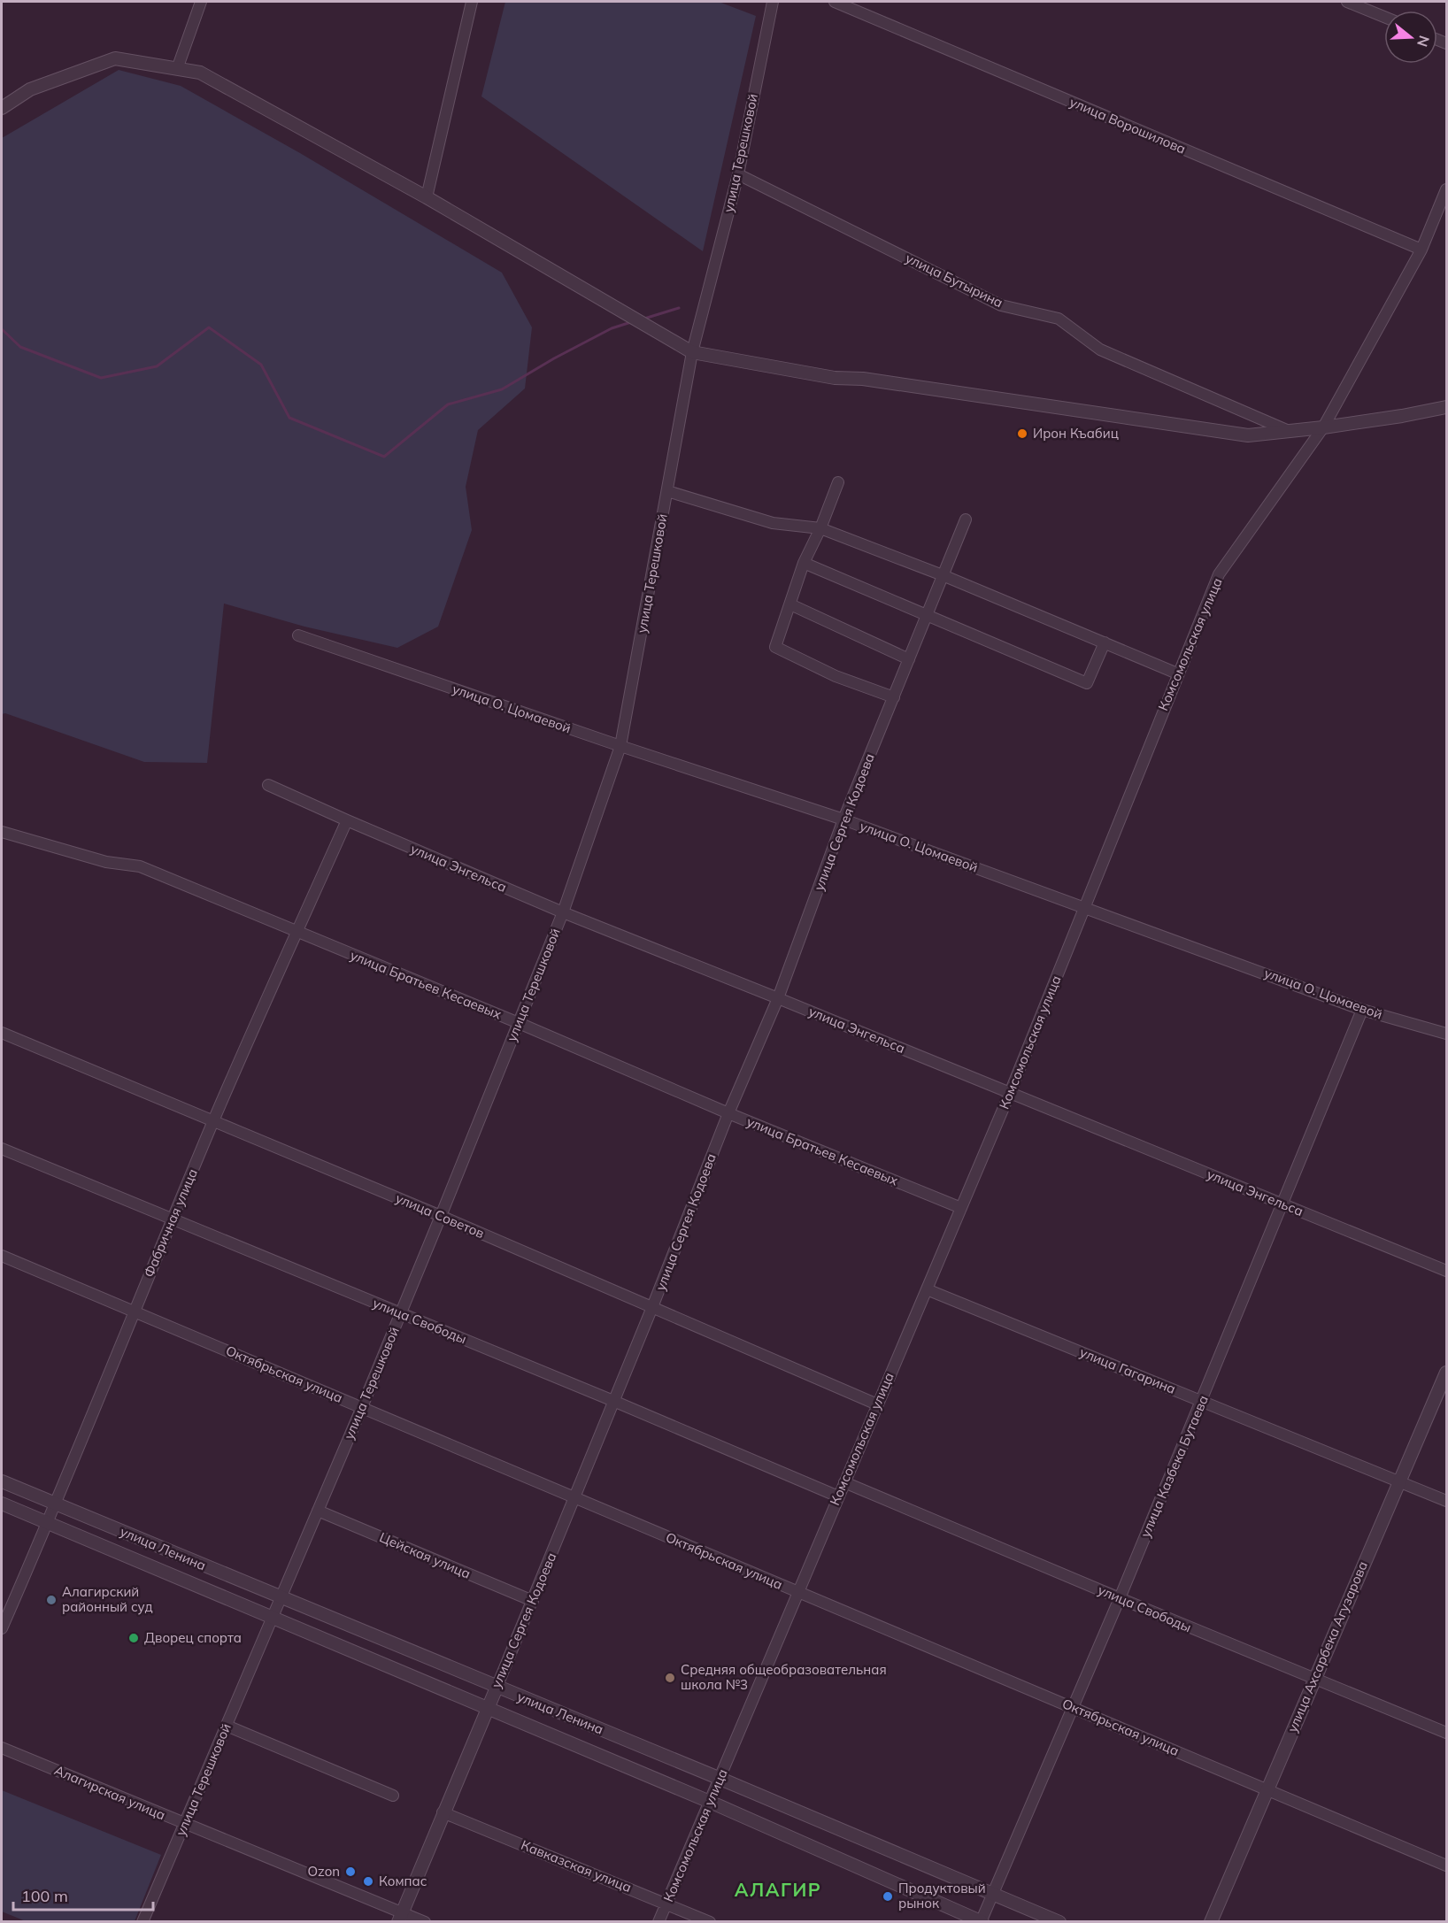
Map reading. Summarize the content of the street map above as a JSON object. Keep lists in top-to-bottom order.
{
  "streets": {
    "street": [
      "улица Ворошилова",
      "улица Терешковой",
      "улица Бутырина",
      "Комсомольская улица",
      "улица О. Цомаевой",
      "улица Сергея Кодоева",
      "улица Энгельса",
      "улица Братьев Кесаевых",
      "улица Советов",
      "Фабричная улица",
      "улица Свободы",
      "улица Гагарина",
      "Октябрьская улица",
      "улица Казбека Бутаева",
      "улица Ленина",
      "Цейская улица",
      "улица Ахсарбека Агузарова",
      "Алагирская улица",
      "Кавказская улица"
    ]
  },
  "crossings": [
    ["улица Ворошилова", "Комсомольская улица"],
    ["улица Терешковой", "улица Бутырина"],
    ["улица Терешковой", "улица О. Цомаевой"],
    ["улица Терешковой", "улица Энгельса"],
    ["улица Терешковой", "улица Братьев Кесаевых"],
    ["улица Терешковой", "улица Советов"],
    ["улица Терешковой", "улица Свободы"],
    ["улица Терешковой", "Октябрьская улица"],
    ["улица Терешковой", "улица Ленина"],
    ["улица Терешковой", "Цейская улица"],
    ["улица Терешковой", "Алагирская улица"],
    ["Комсомольская улица", "улица О. Цомаевой"],
    ["Комсомольская улица", "улица Энгельса"],
    ["Комсомольская улица", "улица Братьев Кесаевых"],
    ["Комсомольская улица", "улица Советов"],
    ["Комсомольская улица", "улица Свободы"],
    ["Комсомольская улица", "улица Гагарина"],
    ["Комсомольская улица", "Октябрьская улица"],
    ["Комсомольская улица", "улица Ленина"],
    ["Комсомольская улица", "Кавказская улица"],
    ["улица О. Цомаевой", "улица Сергея Кодоева"],
    ["улица О. Цомаевой", "улица Казбека Бутаева"],
    ["улица Сергея Кодоева", "улица Энгельса"],
    ["улица Сергея Кодоева", "улица Братьев Кесаевых"],
    ["улица Сергея Кодоева", "улица Советов"],
    ["улица Сергея Кодоева", "улица Свободы"],
    ["улица Сергея Кодоева", "Октябрьская улица"],
    ["улица Сергея Кодоева", "улица Ленина"],
    ["улица Сергея Кодоева", "Цейская улица"],
    ["улица Сергея Кодоева", "Алагирская улица"],
    ["улица Сергея Кодоева", "Кавказская улица"],
    ["улица Энгельса", "Фабричная улица"],
    ["улица Энгельса", "улица Казбека Бутаева"],
    ["улица Братьев Кесаевых", "Фабричная улица"],
    ["улица Советов", "Фабричная улица"],
    ["Фабричная улица", "улица Свободы"],
    ["Фабричная улица", "Октябрьская улица"],
    ["Фабричная улица", "улица Ленина"],
    ["улица Свободы", "улица Казбека Бутаева"],
    ["улица Свободы", "улица Ахсарбека Агузарова"],
    ["улица Гагарина", "улица Казбека Бутаева"],
    ["улица Гагарина", "улица Ахсарбека Агузарова"],
    ["Октябрьская улица", "улица Казбека Бутаева"],
    ["Октябрьская улица", "улица Ахсарбека Агузарова"],
    ["улица Казбека Бутаева", "улица Ленина"]
  ],
  "districts": ["АЛАГИР"],
  "places": [
    "Ирон Къабиц",
    "Алагирский районный суд",
    "Дворец спорта",
    "Средняя общеобразовательная школа №3",
    "Ozon",
    "Компас",
    "Продуктовый рынок"
  ],
  "scale_bar": "100 m",
  "north": "right"
}
